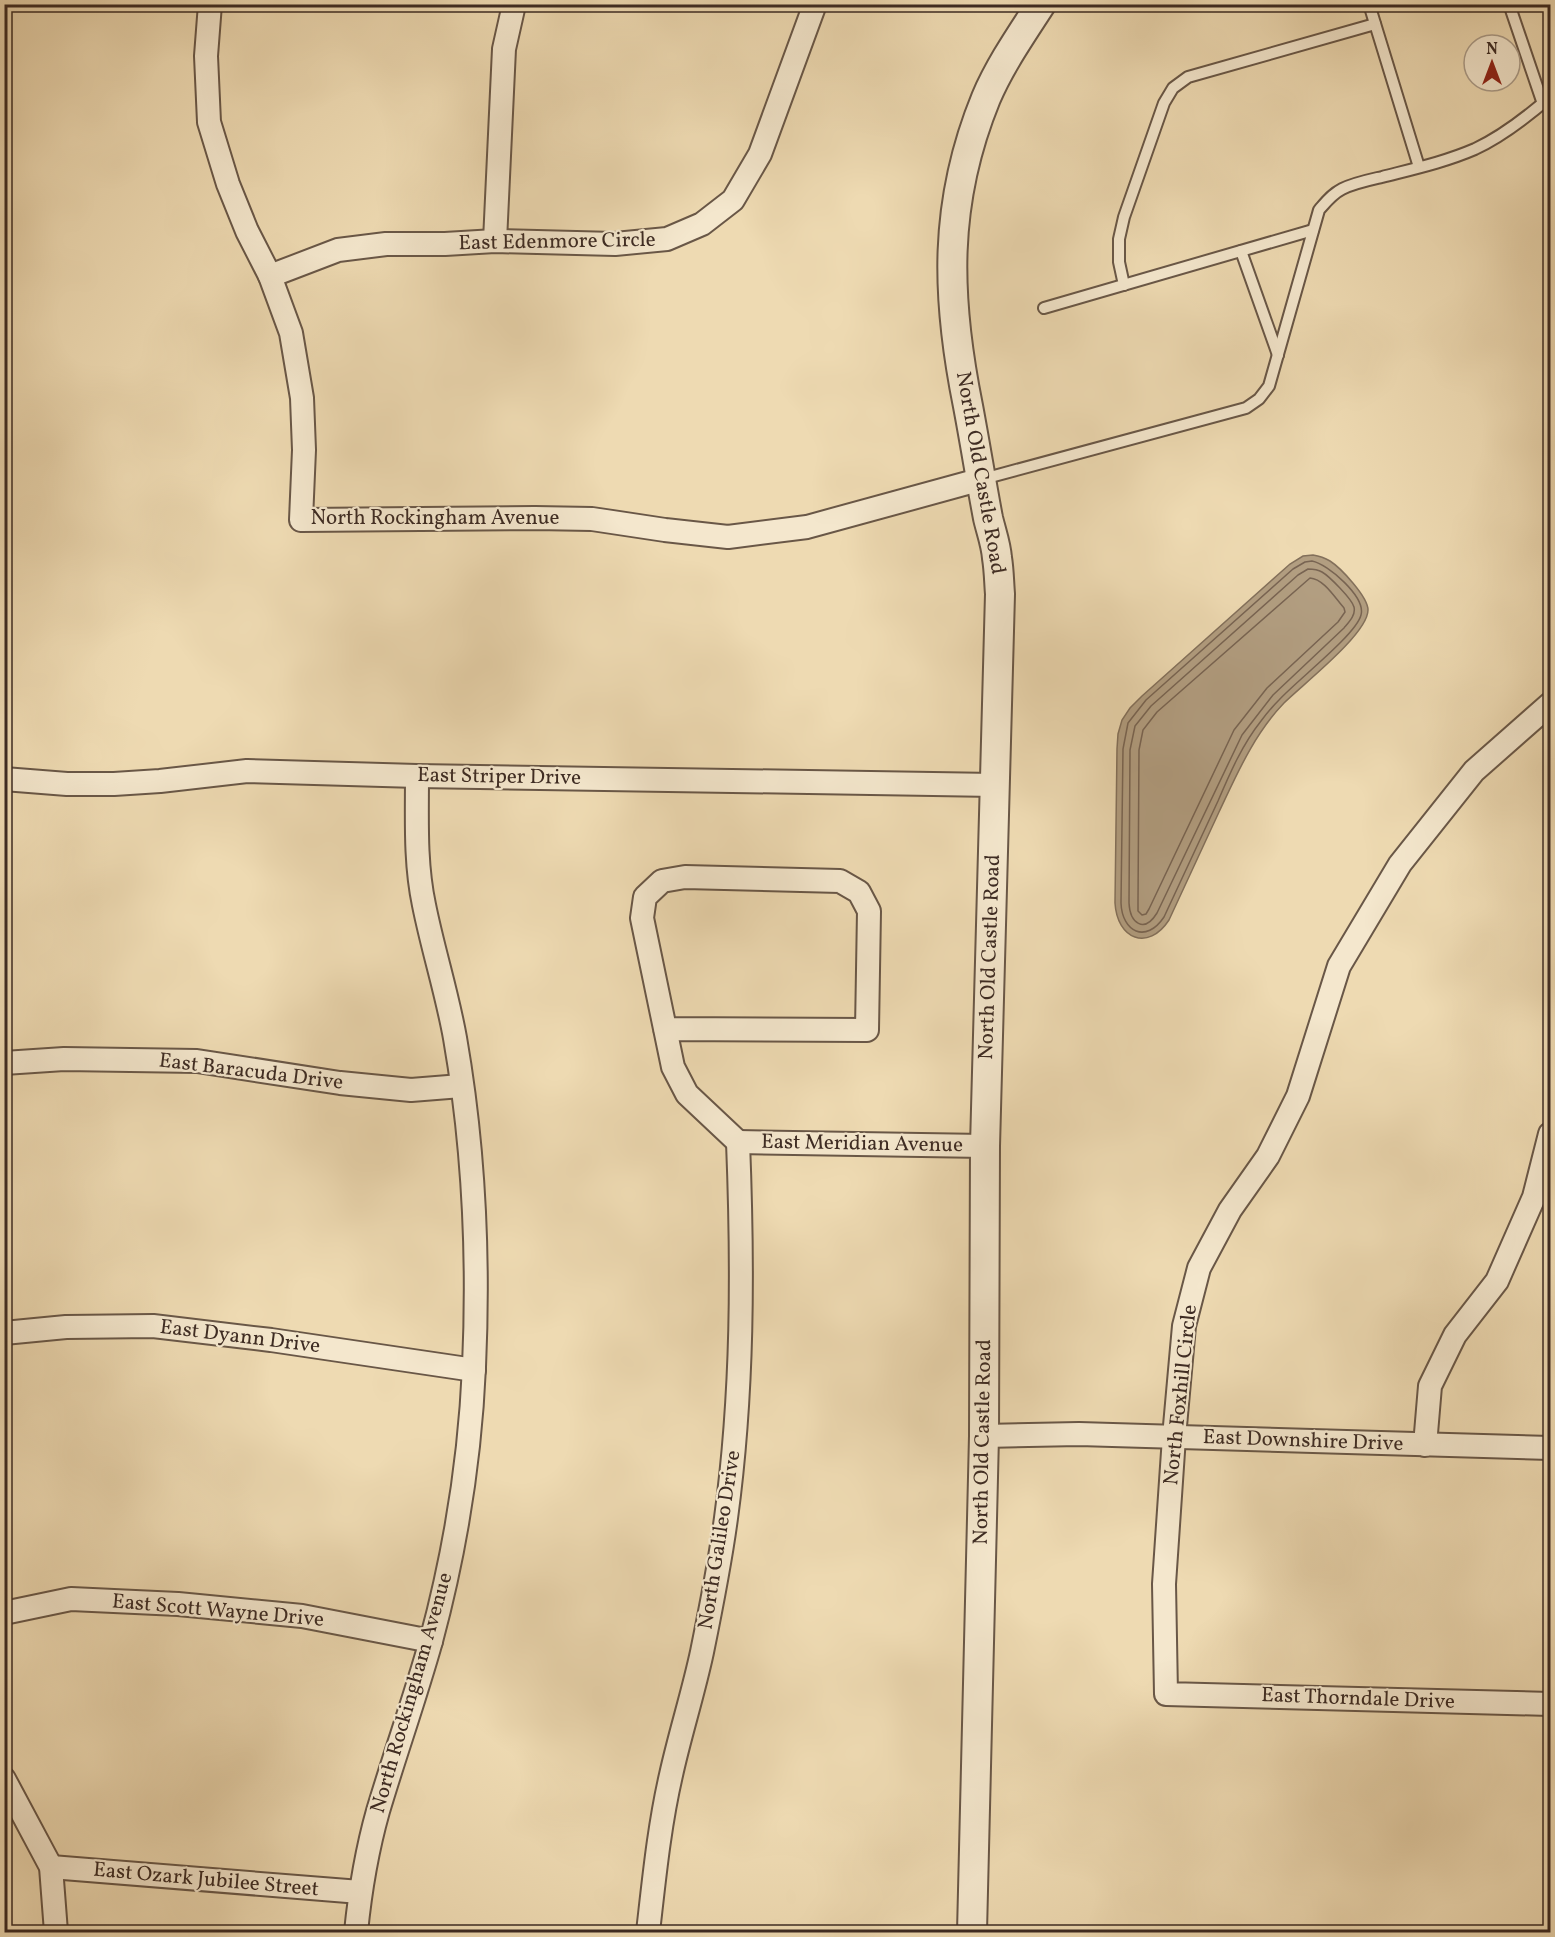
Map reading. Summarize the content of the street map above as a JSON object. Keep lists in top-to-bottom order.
{
  "streets": {
    "street": [
      "East Edenmore Circle",
      "North Old Castle Road",
      "North Rockingham Avenue",
      "East Striper Drive",
      "East Baracuda Drive",
      "East Meridian Avenue",
      "East Dyann Drive",
      "North Foxhill Circle",
      "East Downshire Drive",
      "North Galileo Drive",
      "East Scott Wayne Drive",
      "East Thorndale Drive",
      "East Ozark Jubilee Street"
    ]
  },
  "crossings": [
    ["East Edenmore Circle", "North Rockingham Avenue"],
    ["North Old Castle Road", "North Rockingham Avenue"],
    ["North Old Castle Road", "East Striper Drive"],
    ["North Old Castle Road", "East Meridian Avenue"],
    ["North Old Castle Road", "East Downshire Drive"],
    ["North Rockingham Avenue", "East Striper Drive"],
    ["North Rockingham Avenue", "East Baracuda Drive"],
    ["North Rockingham Avenue", "East Dyann Drive"],
    ["North Rockingham Avenue", "East Scott Wayne Drive"],
    ["North Rockingham Avenue", "East Ozark Jubilee Street"],
    ["East Meridian Avenue", "North Galileo Drive"],
    ["North Foxhill Circle", "East Downshire Drive"],
    ["North Foxhill Circle", "East Thorndale Drive"]
  ],
  "north": "top"
}
